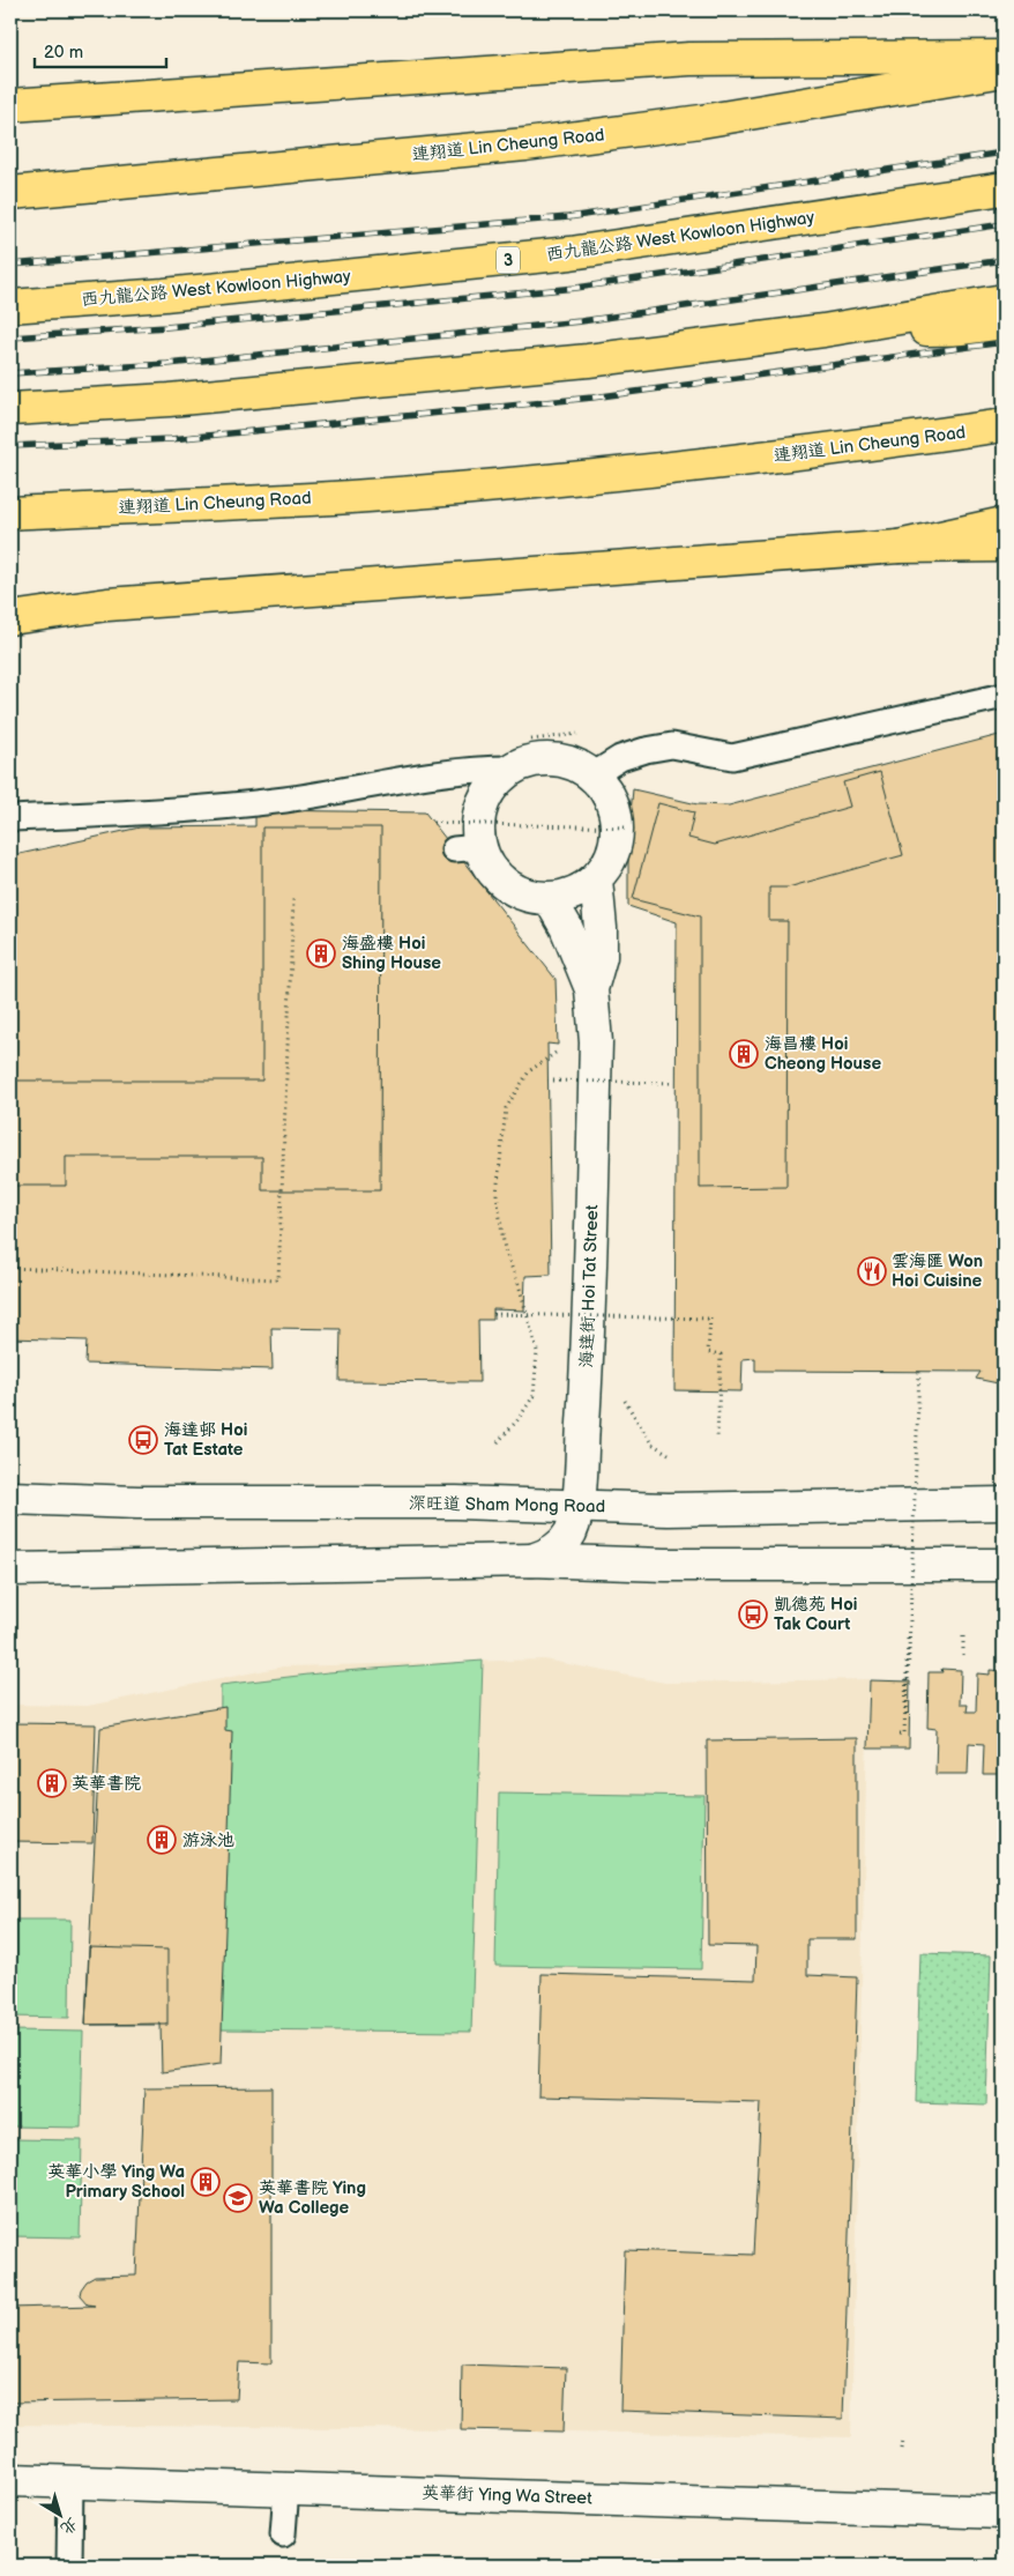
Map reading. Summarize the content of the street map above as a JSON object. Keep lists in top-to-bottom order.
{
  "streets": {
    "main road": ["連翔道 Lin Cheung Road", "西九龍公路 West Kowloon Highway", "3"],
    "street": ["海達街 Hoi Tat Street", "深旺道 Sham Mong Road", "英華街 Ying Wa Street"]
  },
  "crossings": [
    ["海達街 Hoi Tat Street", "深旺道 Sham Mong Road"]
  ],
  "places": {
    "building": [
      "海盛樓 Hoi Shing House",
      "海昌樓 Hoi Cheong House",
      "英華書院",
      "游泳池",
      "英華小學 Ying Wa Primary School"
    ],
    "restaurant": ["雲海匯 Won Hoi Cuisine"],
    "bus stop": ["海達邨 Hoi Tat Estate", "凱德苑 Hoi Tak Court"],
    "school or university": ["英華書院 Ying Wa College"]
  },
  "scale_bar": "20 m",
  "north": "bottom right"
}
